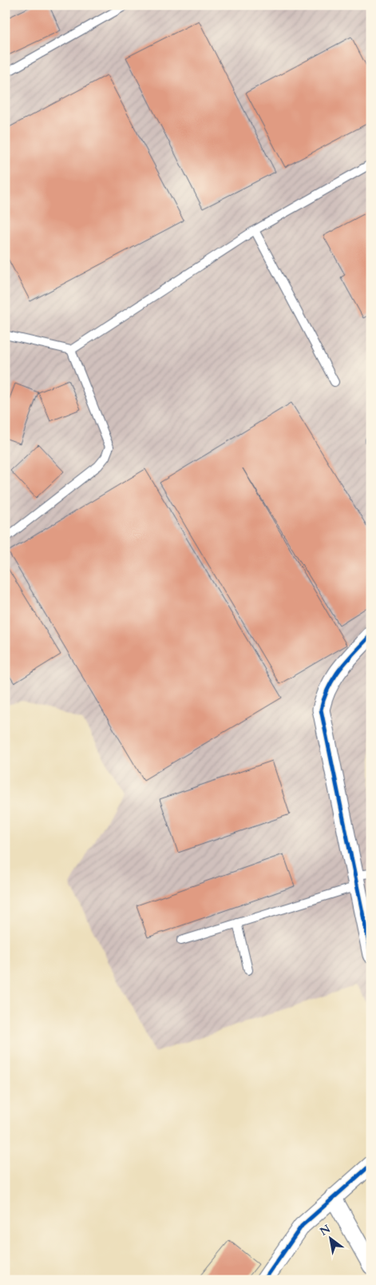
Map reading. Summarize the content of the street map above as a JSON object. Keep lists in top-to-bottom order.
{
  "north": "top left"
}
